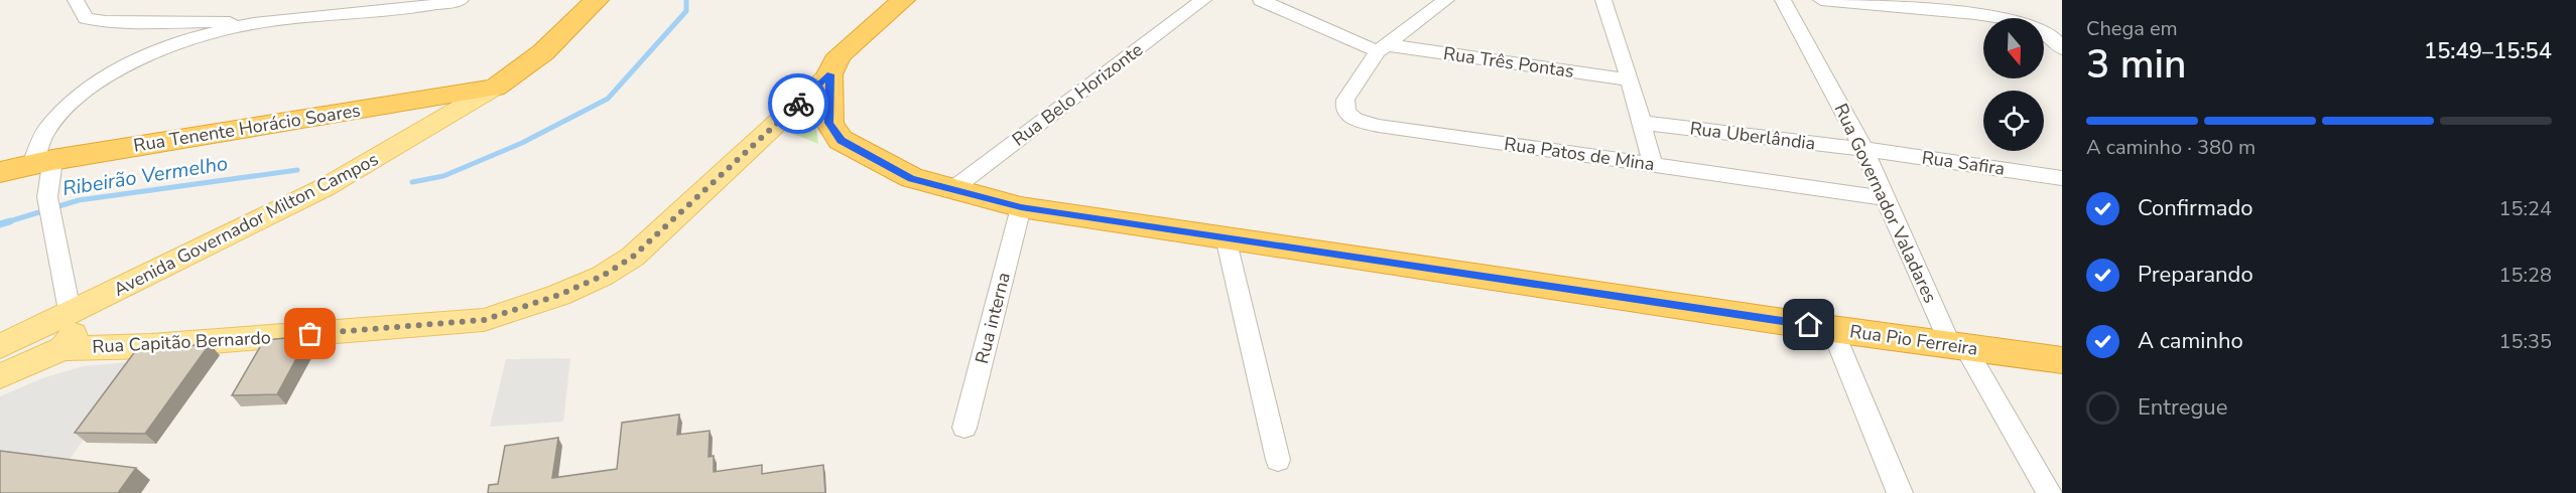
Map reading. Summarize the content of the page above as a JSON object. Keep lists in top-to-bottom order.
{
  "streets": {
    "highway": [
      "Rua Tenente Horácio Soares",
      "Avenida Governador Milton Campos",
      "Rua Pio Ferreira",
      "Rua Capitão Bernardo"
    ],
    "street": [
      "Rua Três Pontas",
      "Rua Belo Horizonte",
      "Rua Uberlândia",
      "Rua Patos de Mina",
      "Rua Safira",
      "Rua Governador Valadares",
      "Rua interna"
    ]
  },
  "crossings": [
    ["Rua Três Pontas", "Rua Patos de Mina"],
    ["Rua Belo Horizonte", "Rua Pio Ferreira"],
    ["Rua Tenente Horácio Soares", "Avenida Governador Milton Campos"],
    ["Rua Uberlândia", "Rua Safira"],
    ["Rua Uberlândia", "Rua Governador Valadares"],
    ["Rua Patos de Mina", "Rua Governador Valadares"],
    ["Rua Safira", "Rua Governador Valadares"],
    ["Rua Governador Valadares", "Rua Pio Ferreira"],
    ["Rua interna", "Rua Pio Ferreira"],
    ["Rua Pio Ferreira", "Rua Capitão Bernardo"]
  ],
  "water": ["Ribeirão Vermelho"],
  "north": "bottom",
  "page": {
    "heading": ["3 min", "Chega em", "15:49–15:54"],
    "bar": "A caminho · 380 m",
    "list": [
      ["Confirmado", "15:24"],
      ["Preparando", "15:28"],
      ["A caminho", "15:35"],
      "Entregue"
    ]
  }
}
